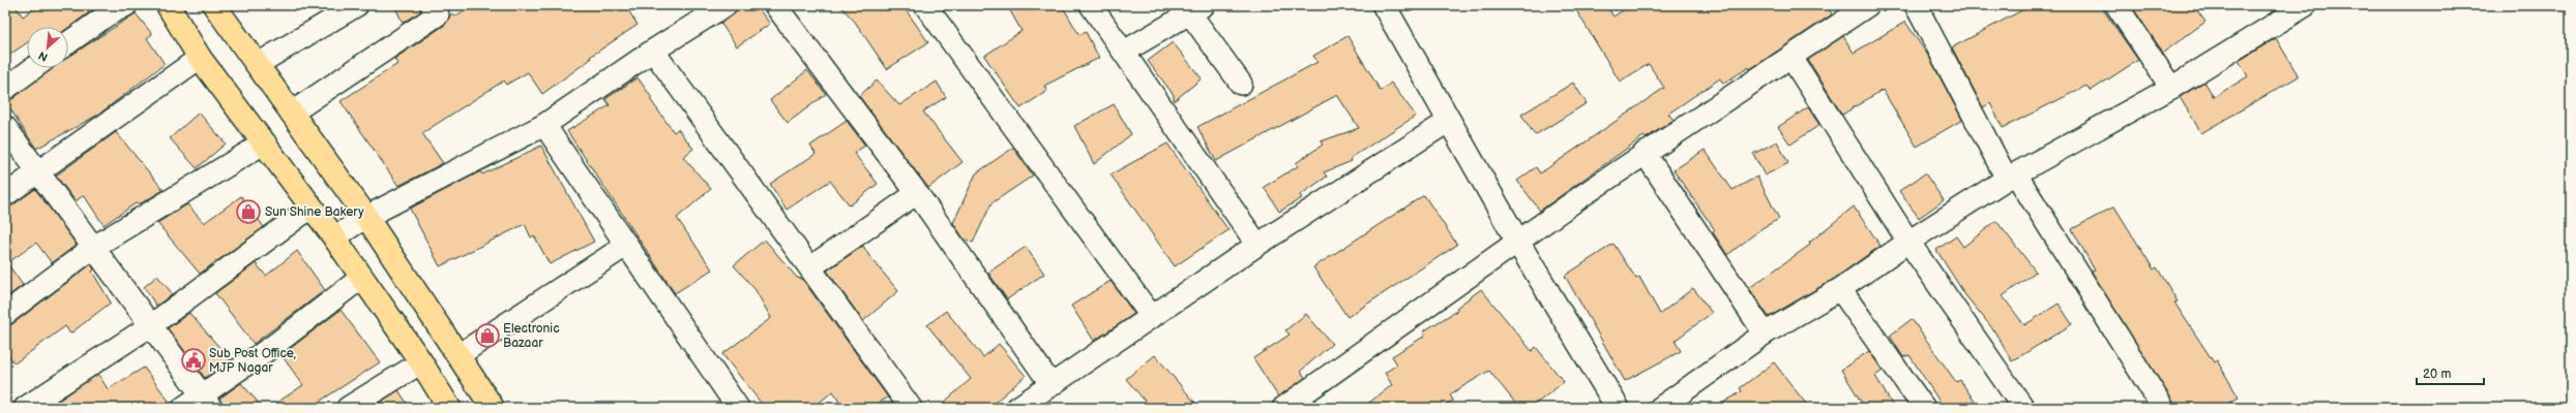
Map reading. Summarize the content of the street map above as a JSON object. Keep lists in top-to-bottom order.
{
  "places": {
    "shop": ["Sun Shine Bakery", "Electronic Bazaar"],
    "public building": ["Sub Post Office, MJP Nagar"]
  },
  "scale_bar": "20 m",
  "north": "bottom left"
}
